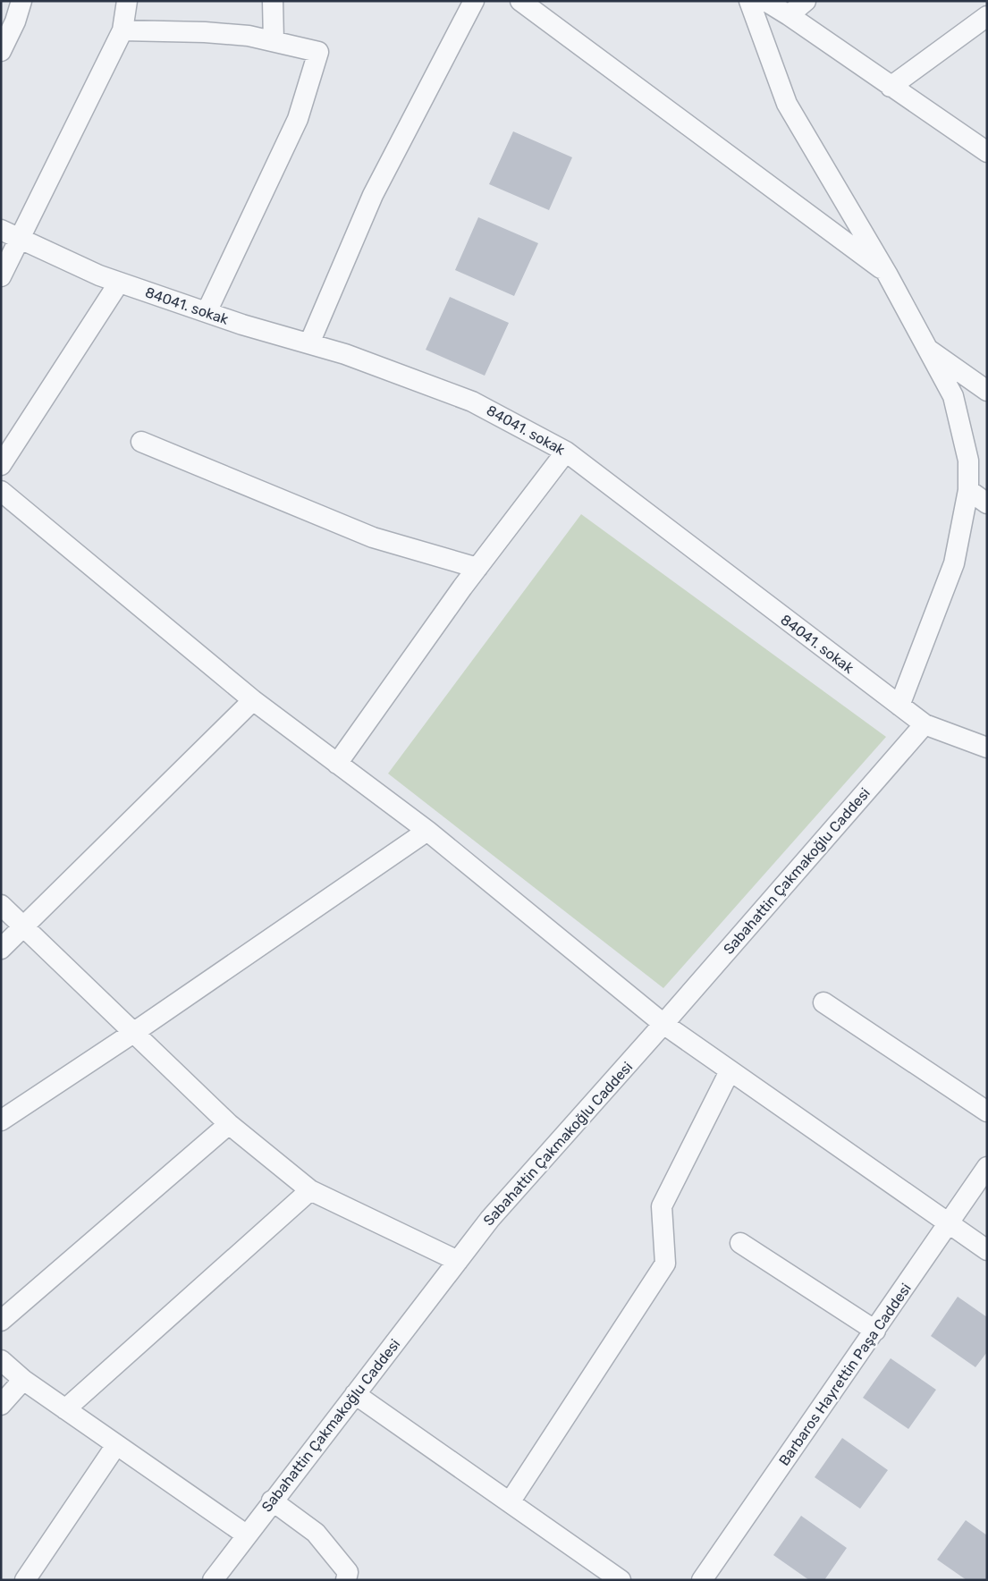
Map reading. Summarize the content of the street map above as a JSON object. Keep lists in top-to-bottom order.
{
  "streets": {
    "street": ["84041. sokak", "Sabahattin Çakmakoğlu Caddesi", "Barbaros Hayrettin Paşa Caddesi"]
  },
  "crossings": [
    ["84041. sokak", "Sabahattin Çakmakoğlu Caddesi"]
  ]
}
